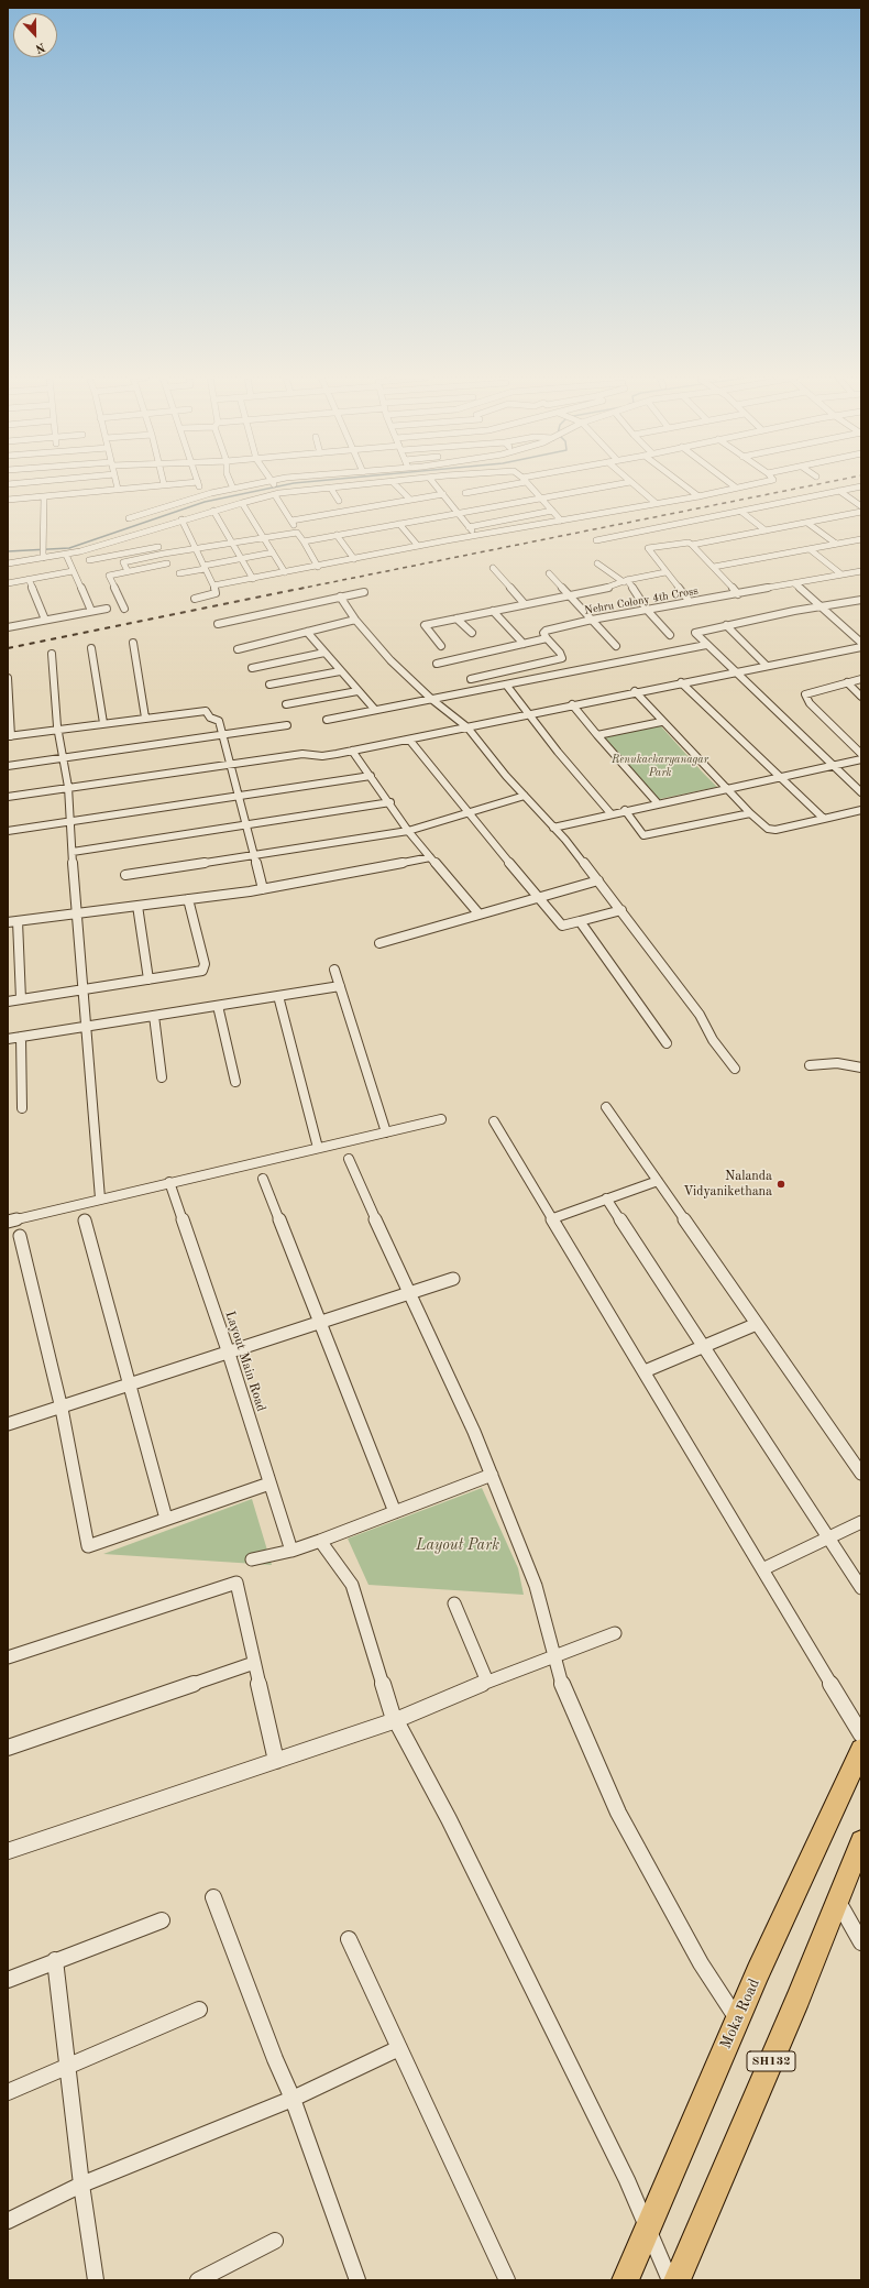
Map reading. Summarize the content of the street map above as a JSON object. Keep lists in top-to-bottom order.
{
  "streets": {
    "main road": ["Moka Road", "SH132"],
    "street": ["Nehru Colony 4th Cross", "Layout Main Road"]
  },
  "parks": ["Renukacharyanagar Park", "Layout Park"],
  "places": ["Nalanda Vidyanikethana"],
  "north": "bottom"
}
